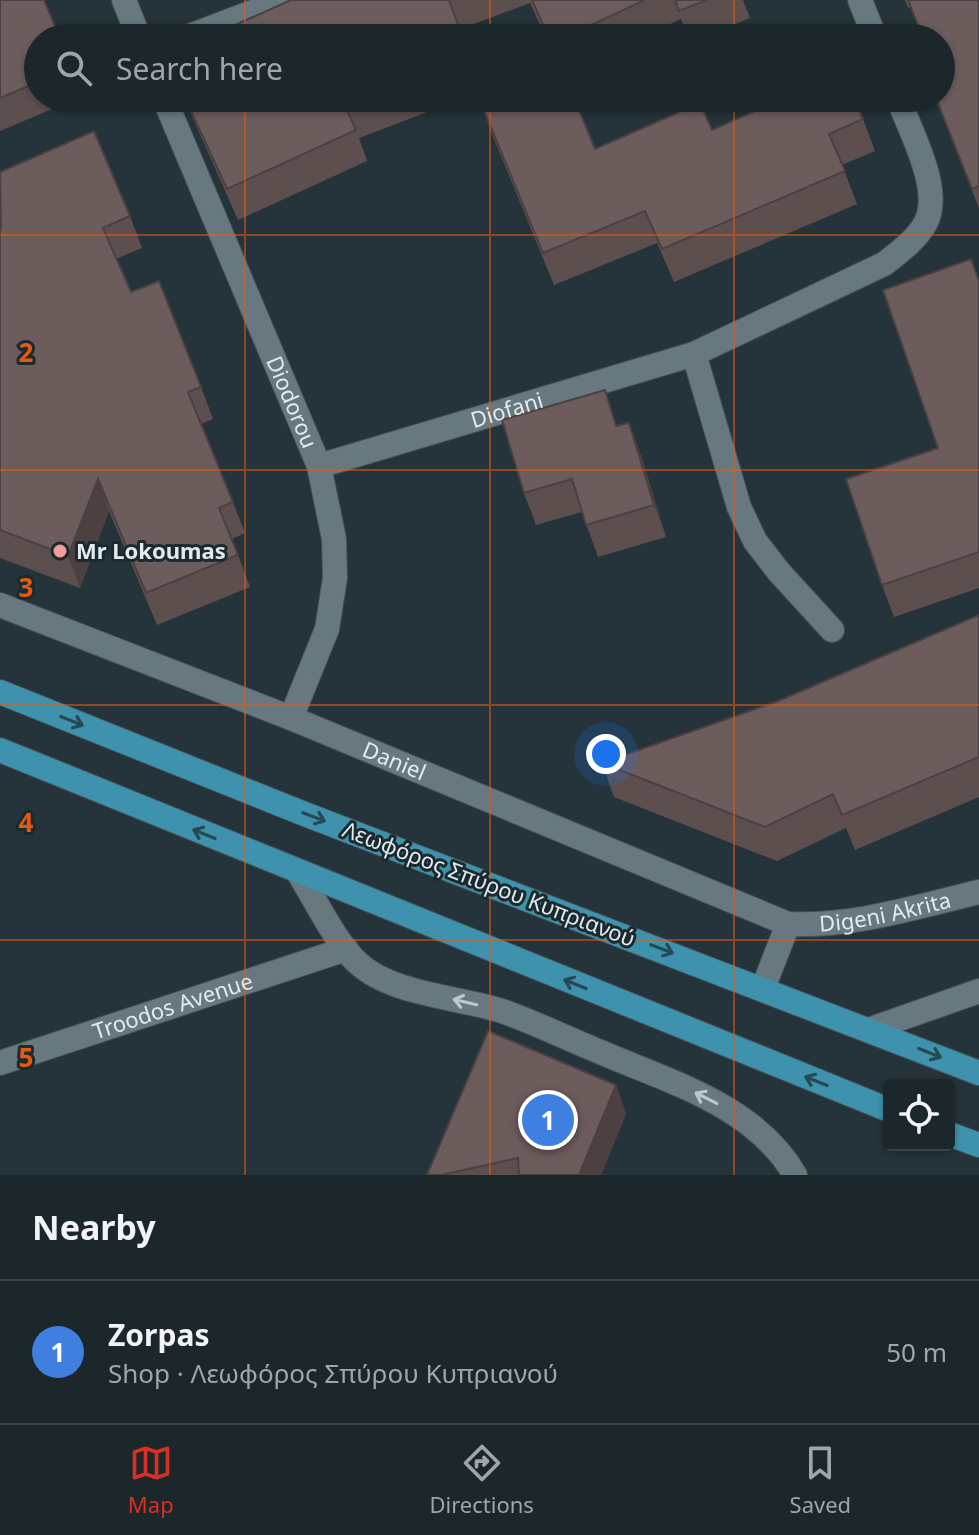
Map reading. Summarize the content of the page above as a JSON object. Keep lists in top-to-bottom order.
{
  "streets": {
    "main road": ["Λεωφόρος Σπύρου Κυπριανού"],
    "street": [
      "Diodorou",
      "Diofani",
      "Daniel",
      "Digeni Akrita",
      "Troodos Avenue"
    ]
  },
  "crossings": [
    ["Diodorou", "Diofani"],
    ["Diodorou", "Daniel"],
    ["Daniel", "Digeni Akrita"]
  ],
  "places": ["Mr Lokoumas"],
  "page": {
    "search": "Search here",
    "pins": "1",
    "heading": "Nearby",
    "list": [
      {
        "mark": "1",
        "name": "Zorpas",
        "note": "Shop · Λεωφόρος Σπύρου Κυπριανού",
        "value": "50 m"
      }
    ],
    "nav": ["Map", "Directions", "Saved"]
  },
  "grid": {
    "rows": [
      "2",
      "3",
      "4",
      "5"
    ]
  }
}
